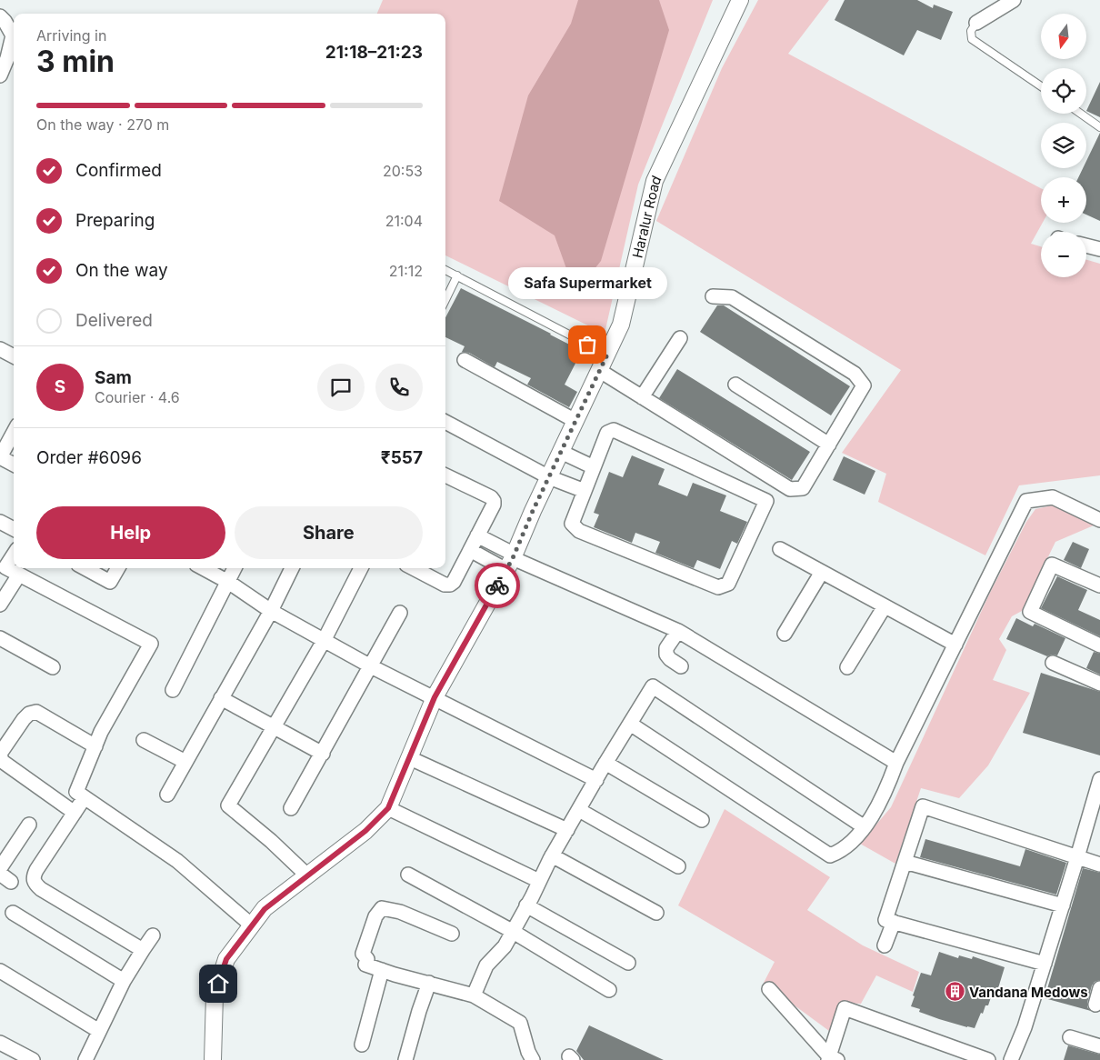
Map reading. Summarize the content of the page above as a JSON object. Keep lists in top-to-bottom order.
{
  "streets": {
    "street": ["Haralur Road"]
  },
  "places": {
    "other": ["Safa Supermarket"],
    "building": ["Vandana Medows"]
  },
  "north": "bottom",
  "page": {
    "map_buttons": ["+", "−"],
    "heading": ["3 min", "Arriving in", "21:18–21:23"],
    "panel": [
      "Sam",
      "Courier · 4.6",
      "Order #6096",
      "₹557"
    ],
    "bar": "On the way · 270 m",
    "list": [
      ["Confirmed", "20:53"],
      ["Preparing", "21:04"],
      ["On the way", "21:12"],
      "Delivered"
    ],
    "bubble": "Safa Supermarket",
    "round": "S",
    "buttons": ["Help", "Share"]
  }
}
